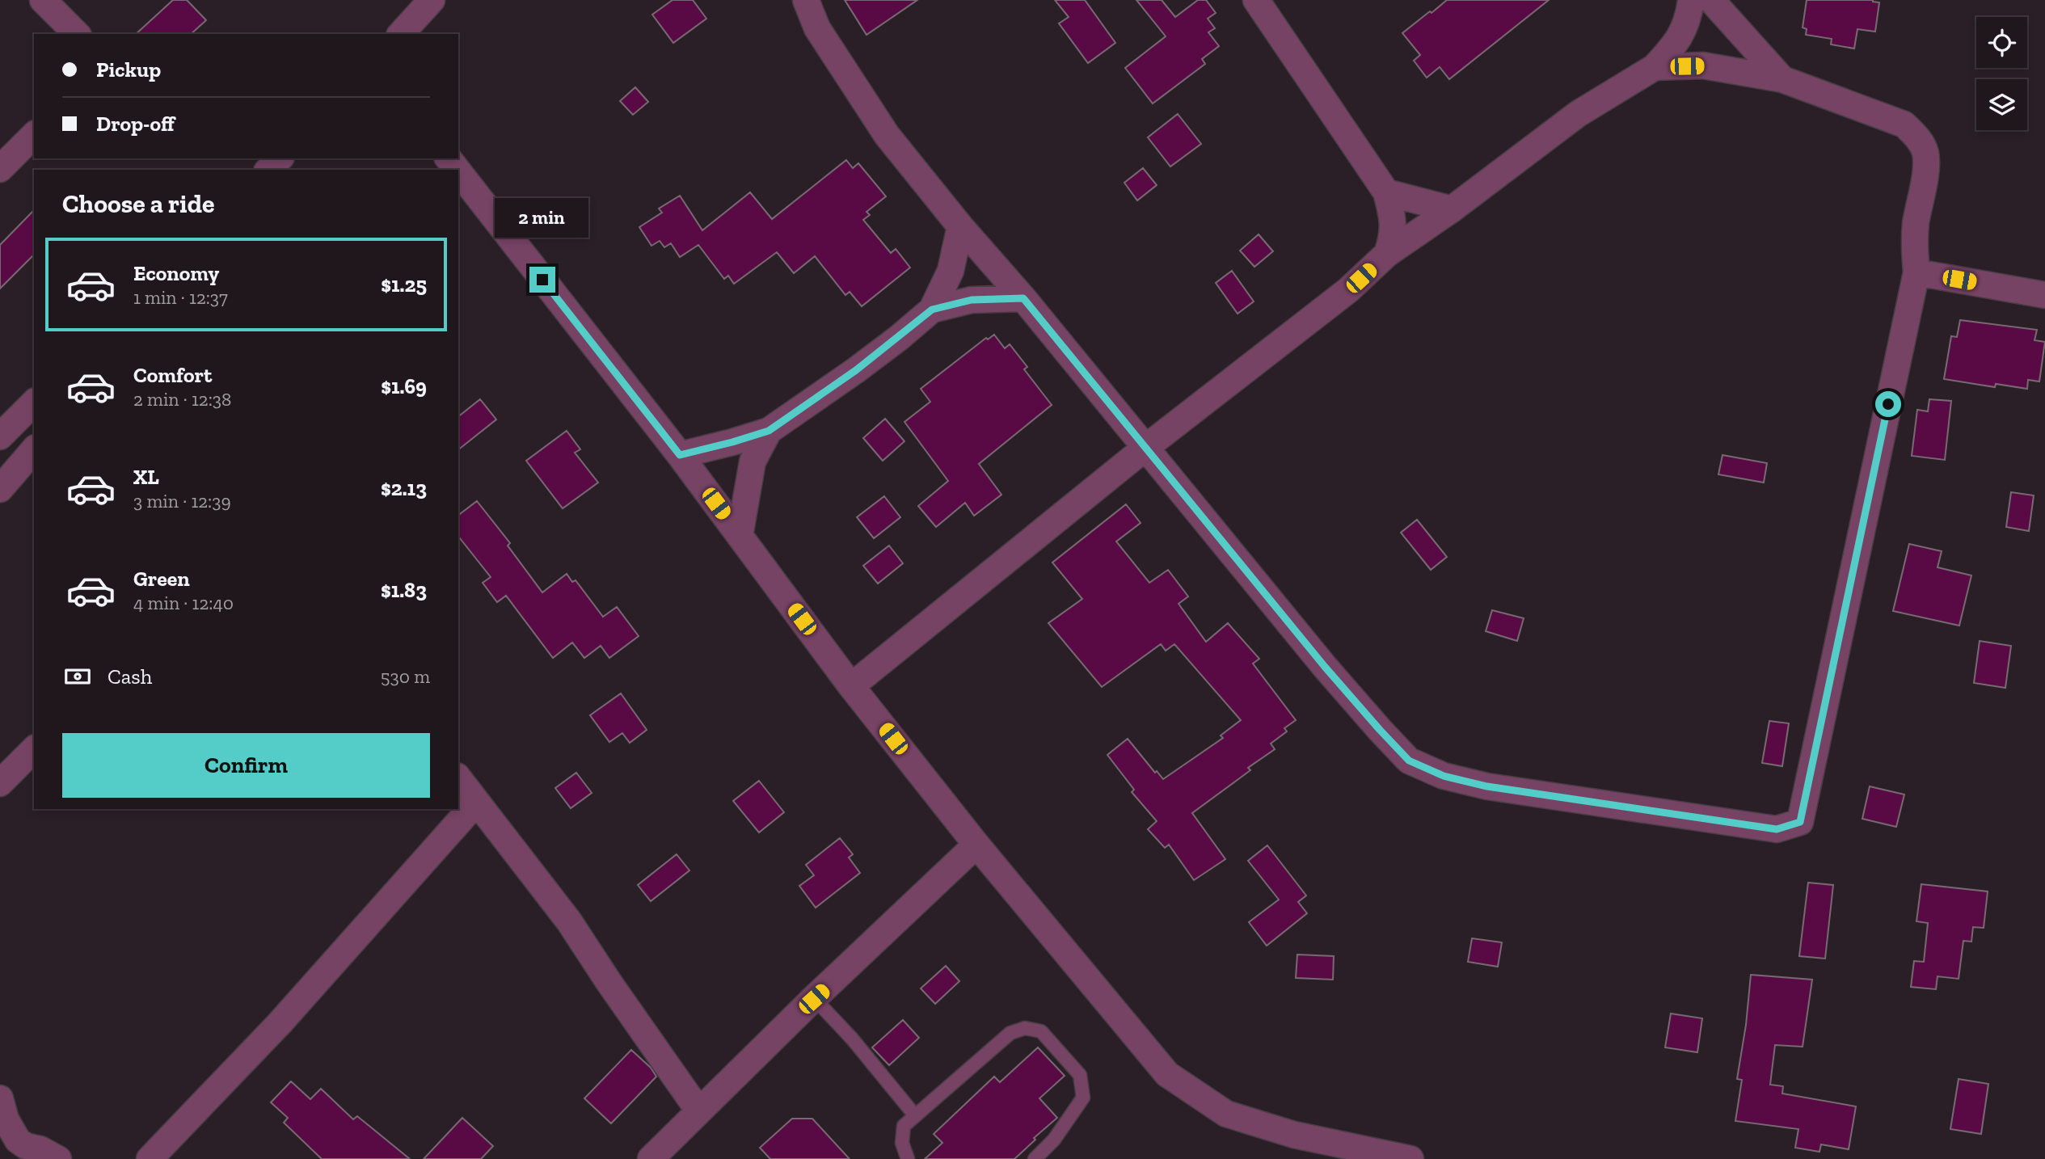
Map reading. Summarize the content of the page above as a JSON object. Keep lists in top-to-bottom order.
{
  "page": {
    "banner": ["Pickup", "Drop-off"],
    "heading": "Choose a ride",
    "bubble": "2 min",
    "list": [
      {
        "name": "Economy",
        "note": "1 min · 12:37",
        "value": "$1.25"
      },
      {
        "name": "Comfort",
        "note": "2 min · 12:38",
        "value": "$1.69"
      },
      {
        "name": "XL",
        "note": "3 min · 12:39",
        "value": "$2.13"
      },
      {
        "name": "Green",
        "note": "4 min · 12:40",
        "value": "$1.83"
      }
    ],
    "pay": ["Cash", "530 m"],
    "buttons": "Confirm"
  }
}
